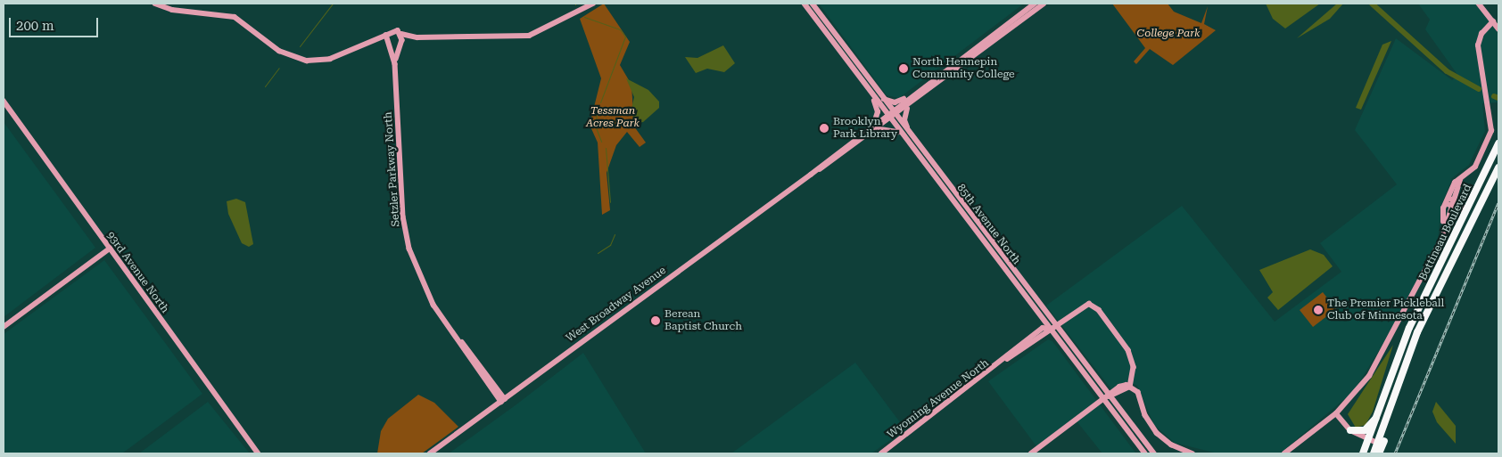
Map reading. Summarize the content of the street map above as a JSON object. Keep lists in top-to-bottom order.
{
  "streets": {
    "highway": ["Bottineau Boulevard"],
    "street": [
      "Setzler Parkway North",
      "85th Avenue North",
      "93rd Avenue North",
      "West Broadway Avenue",
      "Wyoming Avenue North"
    ]
  },
  "crossings": [
    ["Setzler Parkway North", "West Broadway Avenue"],
    ["85th Avenue North", "West Broadway Avenue"],
    ["85th Avenue North", "Wyoming Avenue North"]
  ],
  "parks": ["College Park", "Tessman Acres Park"],
  "places": [
    "North Hennepin Community College",
    "Brooklyn Park Library",
    "The Premier Pickleball Club of Minnesota",
    "Berean Baptist Church"
  ],
  "scale_bar": "200 m"
}
